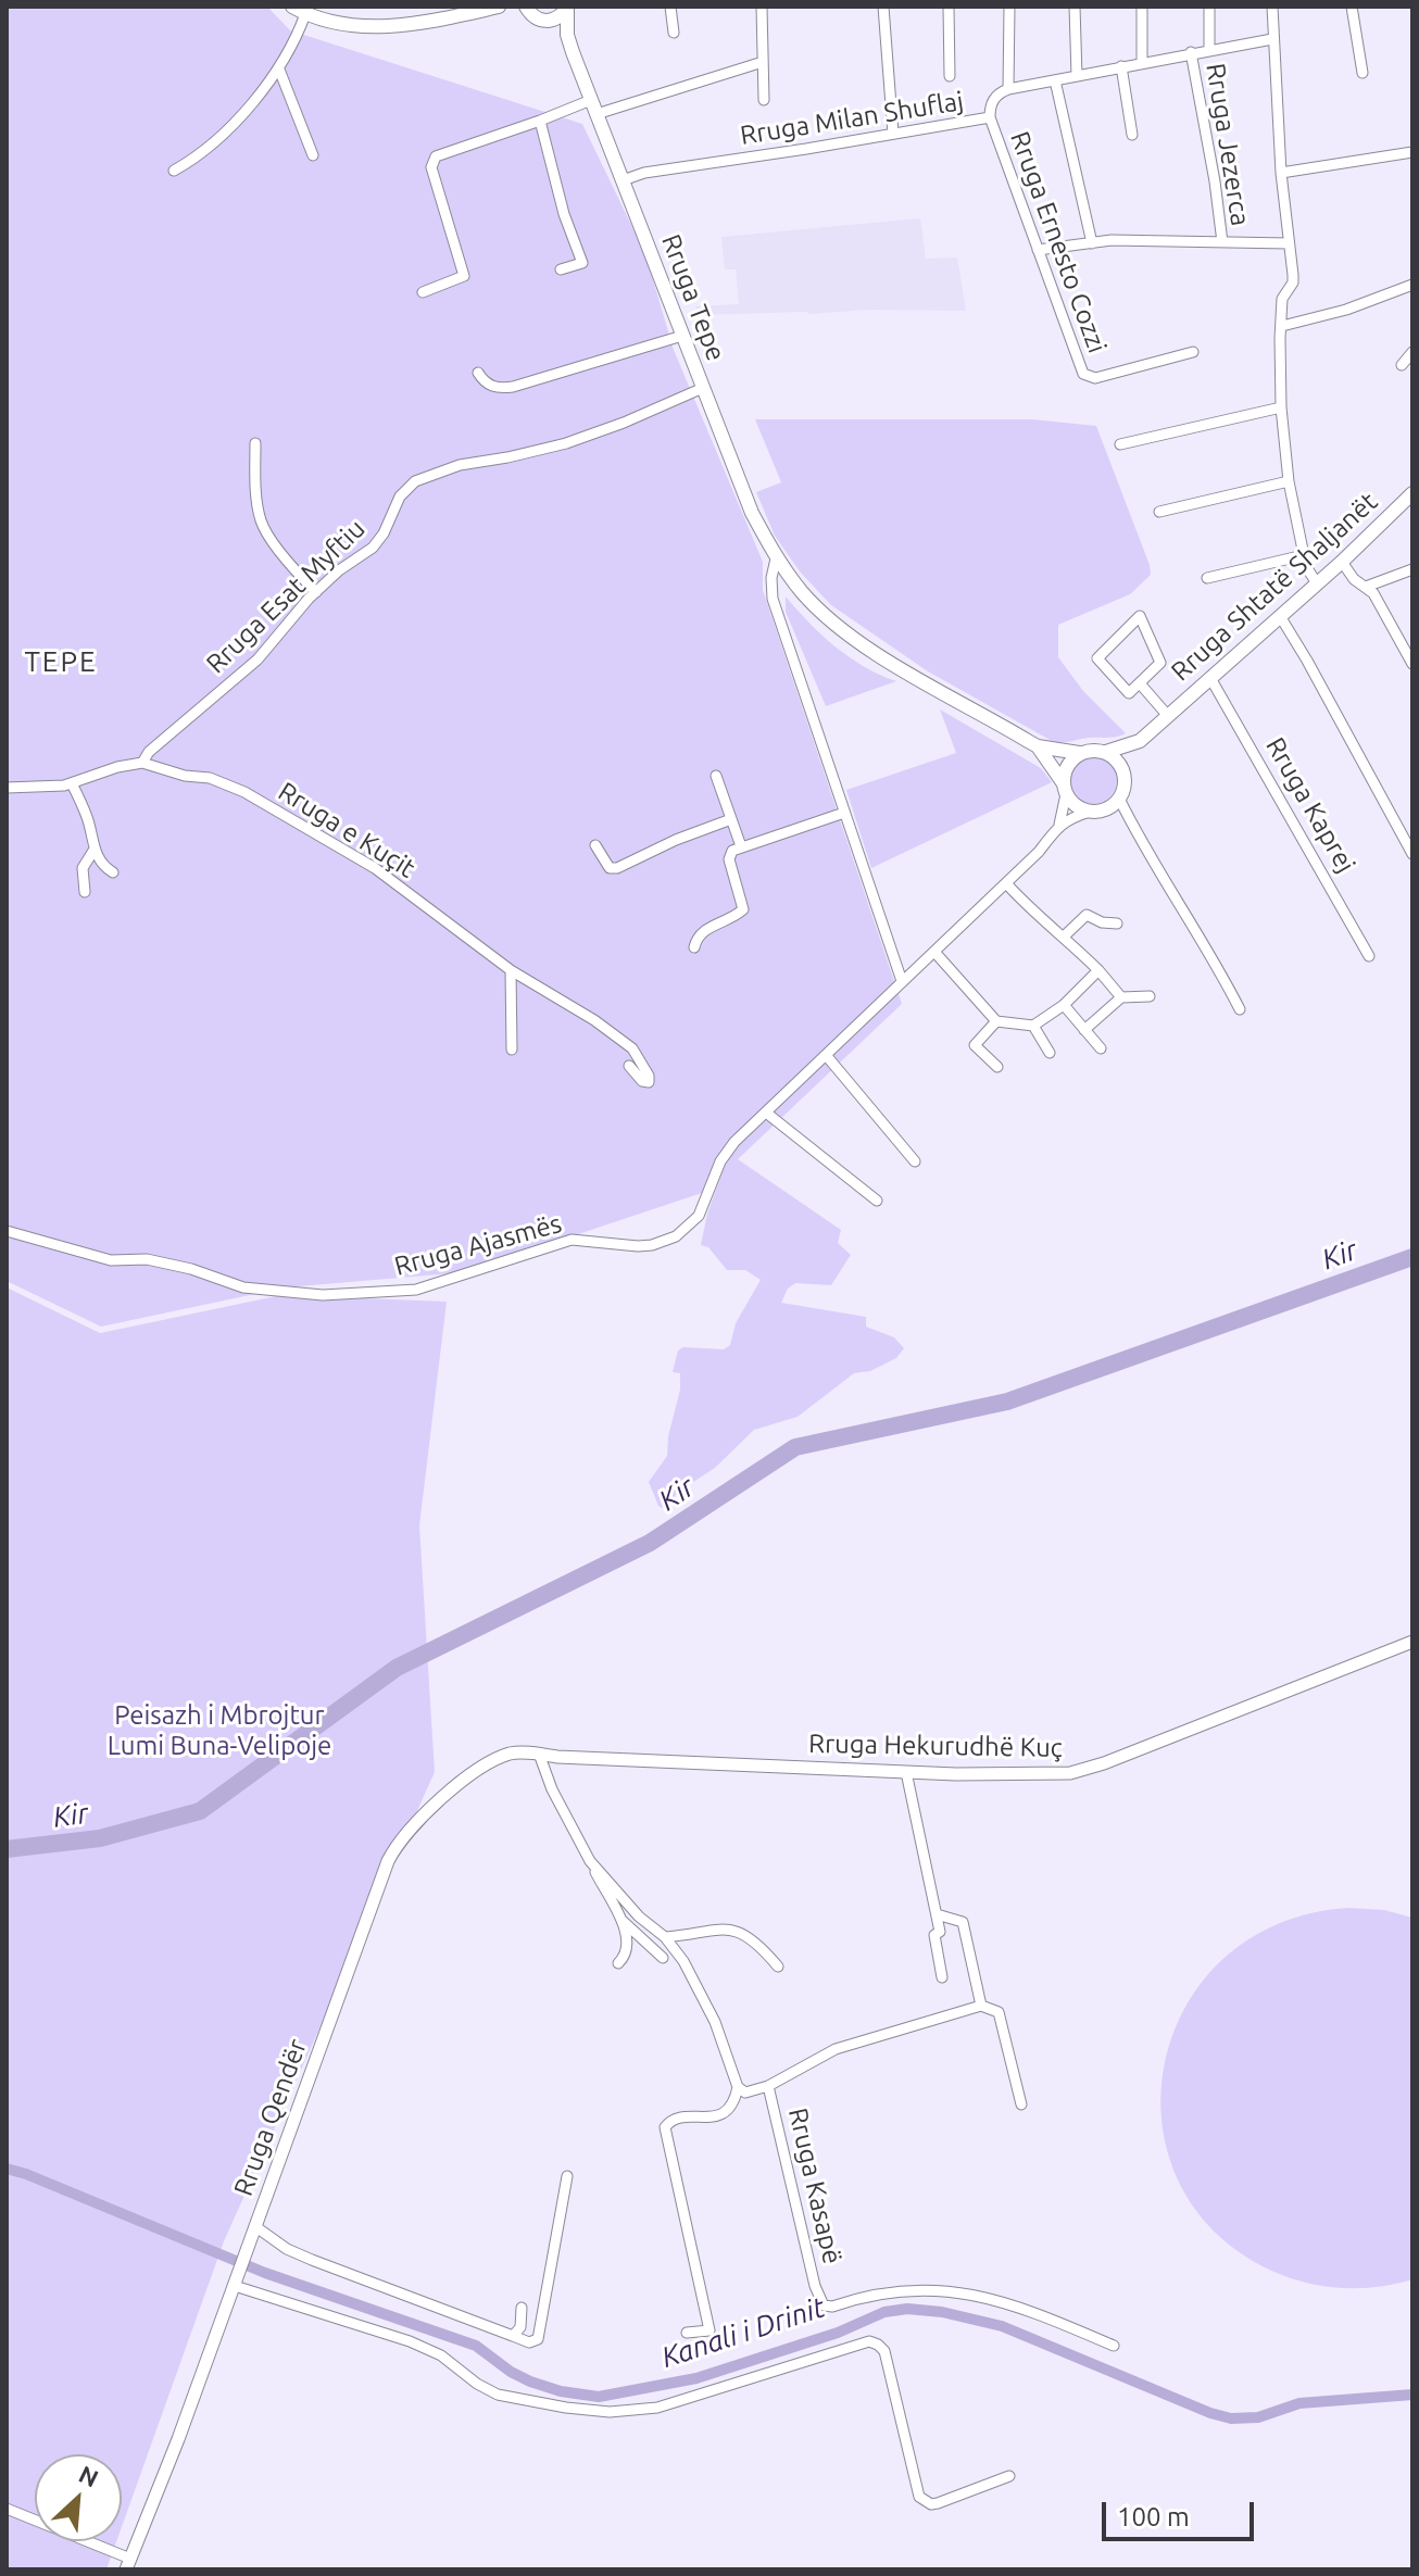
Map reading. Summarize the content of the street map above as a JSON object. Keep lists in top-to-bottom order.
{
  "streets": {
    "main road": ["Rruga Tepe", "Rruga Shtatë Shaljanët"],
    "street": [
      "Rruga Milan Shuflaj",
      "Rruga Jezerca",
      "Rruga Ernesto Cozzi",
      "Rruga Esat Myftiu",
      "Rruga Kaprej",
      "Rruga e Kuçit",
      "Rruga Ajasmës",
      "Rruga Hekurudhë Kuç",
      "Rruga Qendër",
      "Rruga Kasapë"
    ]
  },
  "crossings": [
    ["Rruga Milan Shuflaj", "Rruga Ernesto Cozzi"],
    ["Rruga Milan Shuflaj", "Rruga Tepe"],
    ["Rruga Tepe", "Rruga Shtatë Shaljanët"],
    ["Rruga Tepe", "Rruga Esat Myftiu"],
    ["Rruga Shtatë Shaljanët", "Rruga Kaprej"],
    ["Rruga Esat Myftiu", "Rruga e Kuçit"],
    ["Rruga Hekurudhë Kuç", "Rruga Qendër"]
  ],
  "districts": ["TEPE"],
  "water": ["Kir", "Kanali i Drinit"],
  "parks": ["Peisazh i Mbrojtur Lumi Buna-Velipoje"],
  "scale_bar": "100 m",
  "north": "top right"
}
